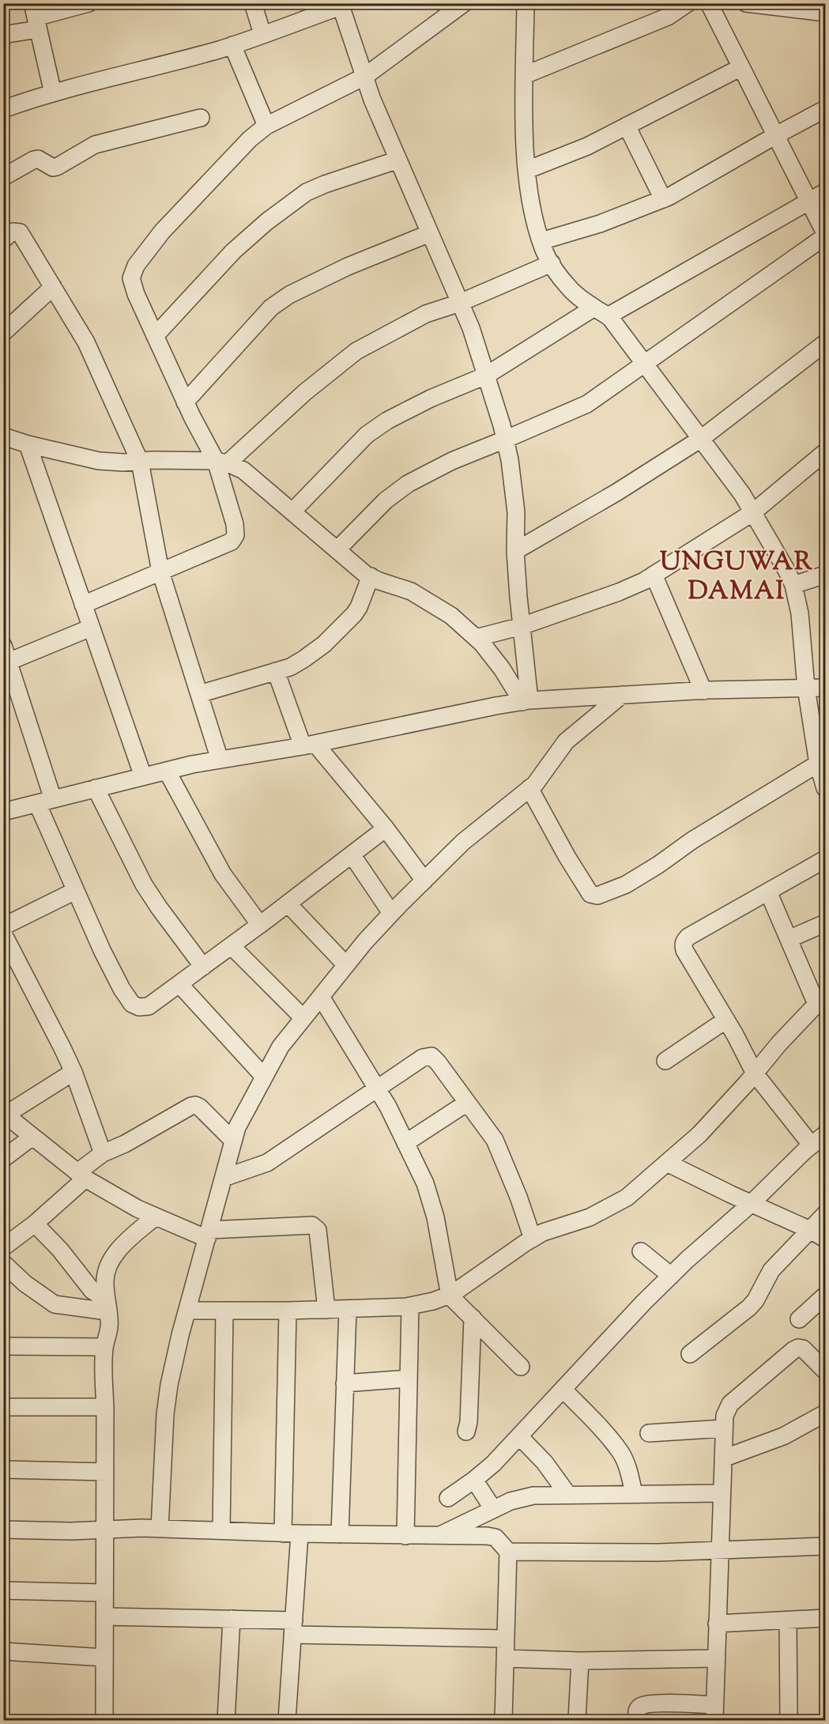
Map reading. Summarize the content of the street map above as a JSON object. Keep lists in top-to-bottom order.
{
  "districts": ["UNGUWAR DAMAI"]
}
